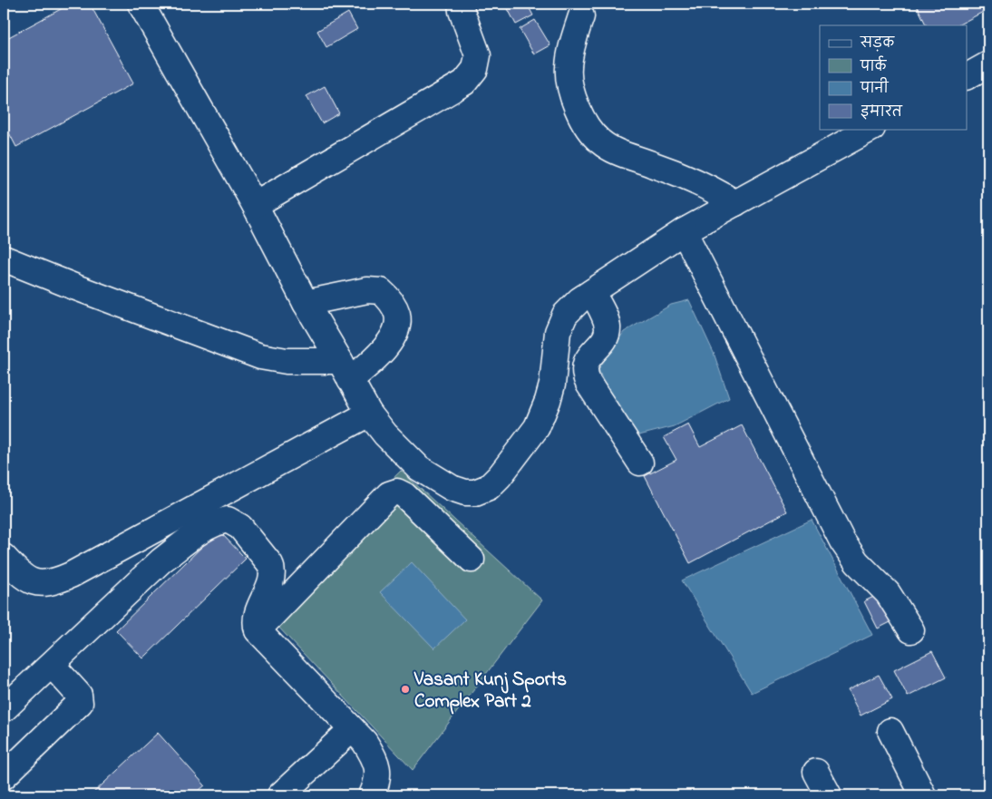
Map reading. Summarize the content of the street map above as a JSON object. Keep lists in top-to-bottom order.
{
  "places": ["Vasant Kunj Sports Complex Part 2"],
  "legend": [
    "सड़क",
    "पार्क",
    "पानी",
    "इमारत"
  ]
}
